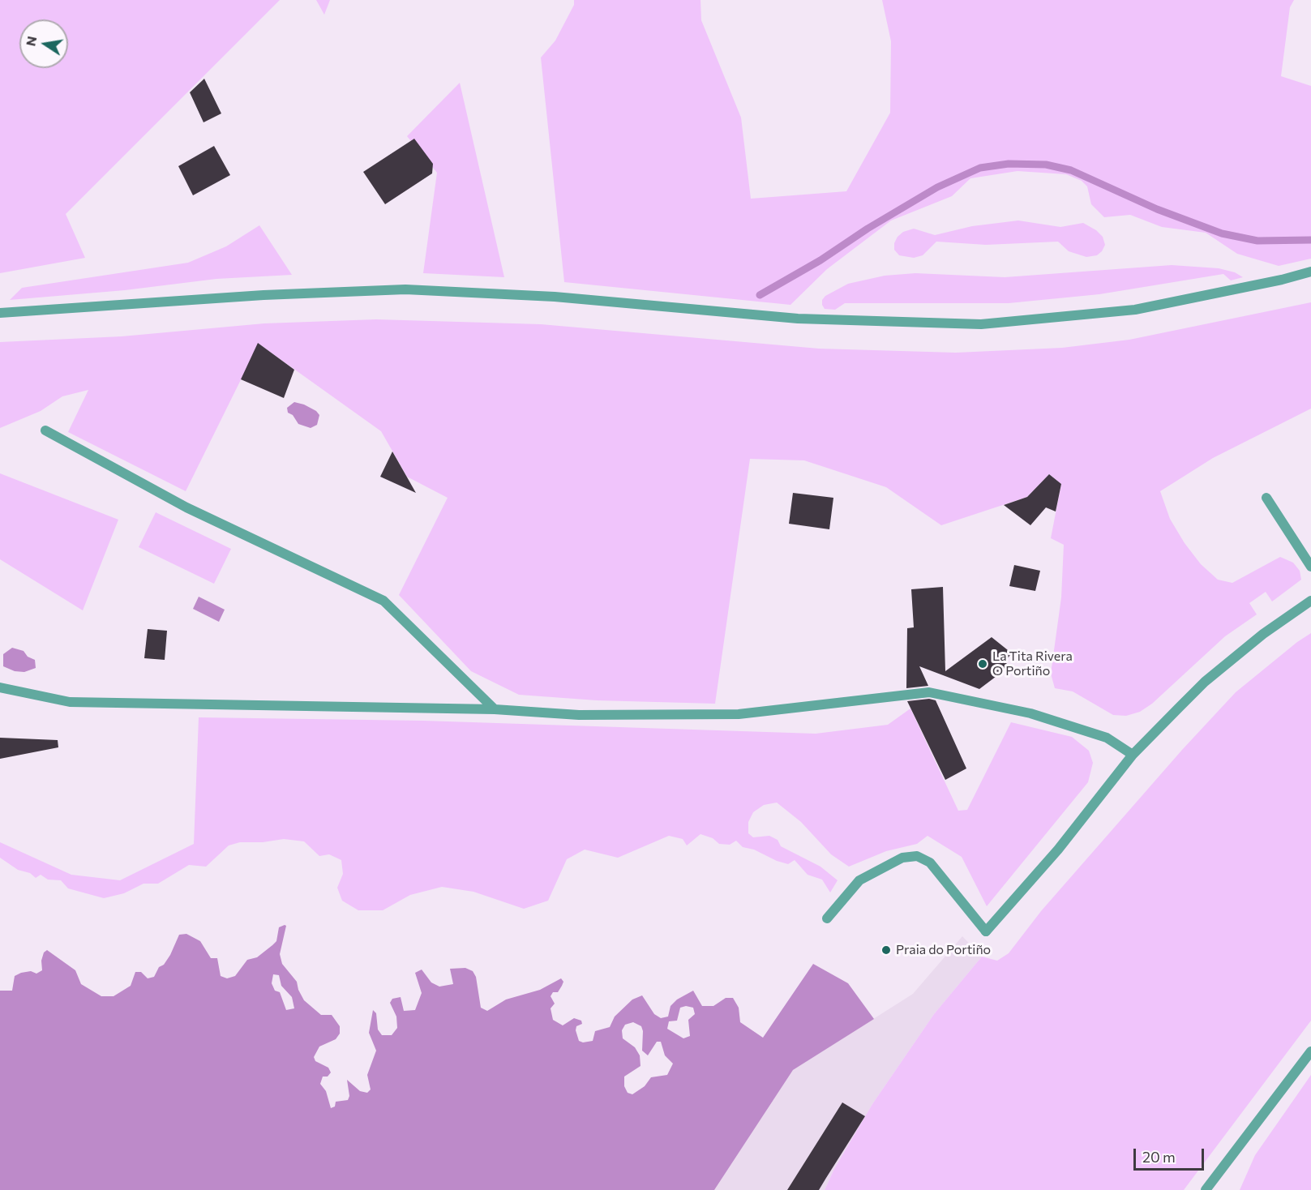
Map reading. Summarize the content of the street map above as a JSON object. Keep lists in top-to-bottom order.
{
  "places": ["La Tita Rivera O Portiño", "Praia do Portiño"],
  "scale_bar": "20 m",
  "north": "left"
}
